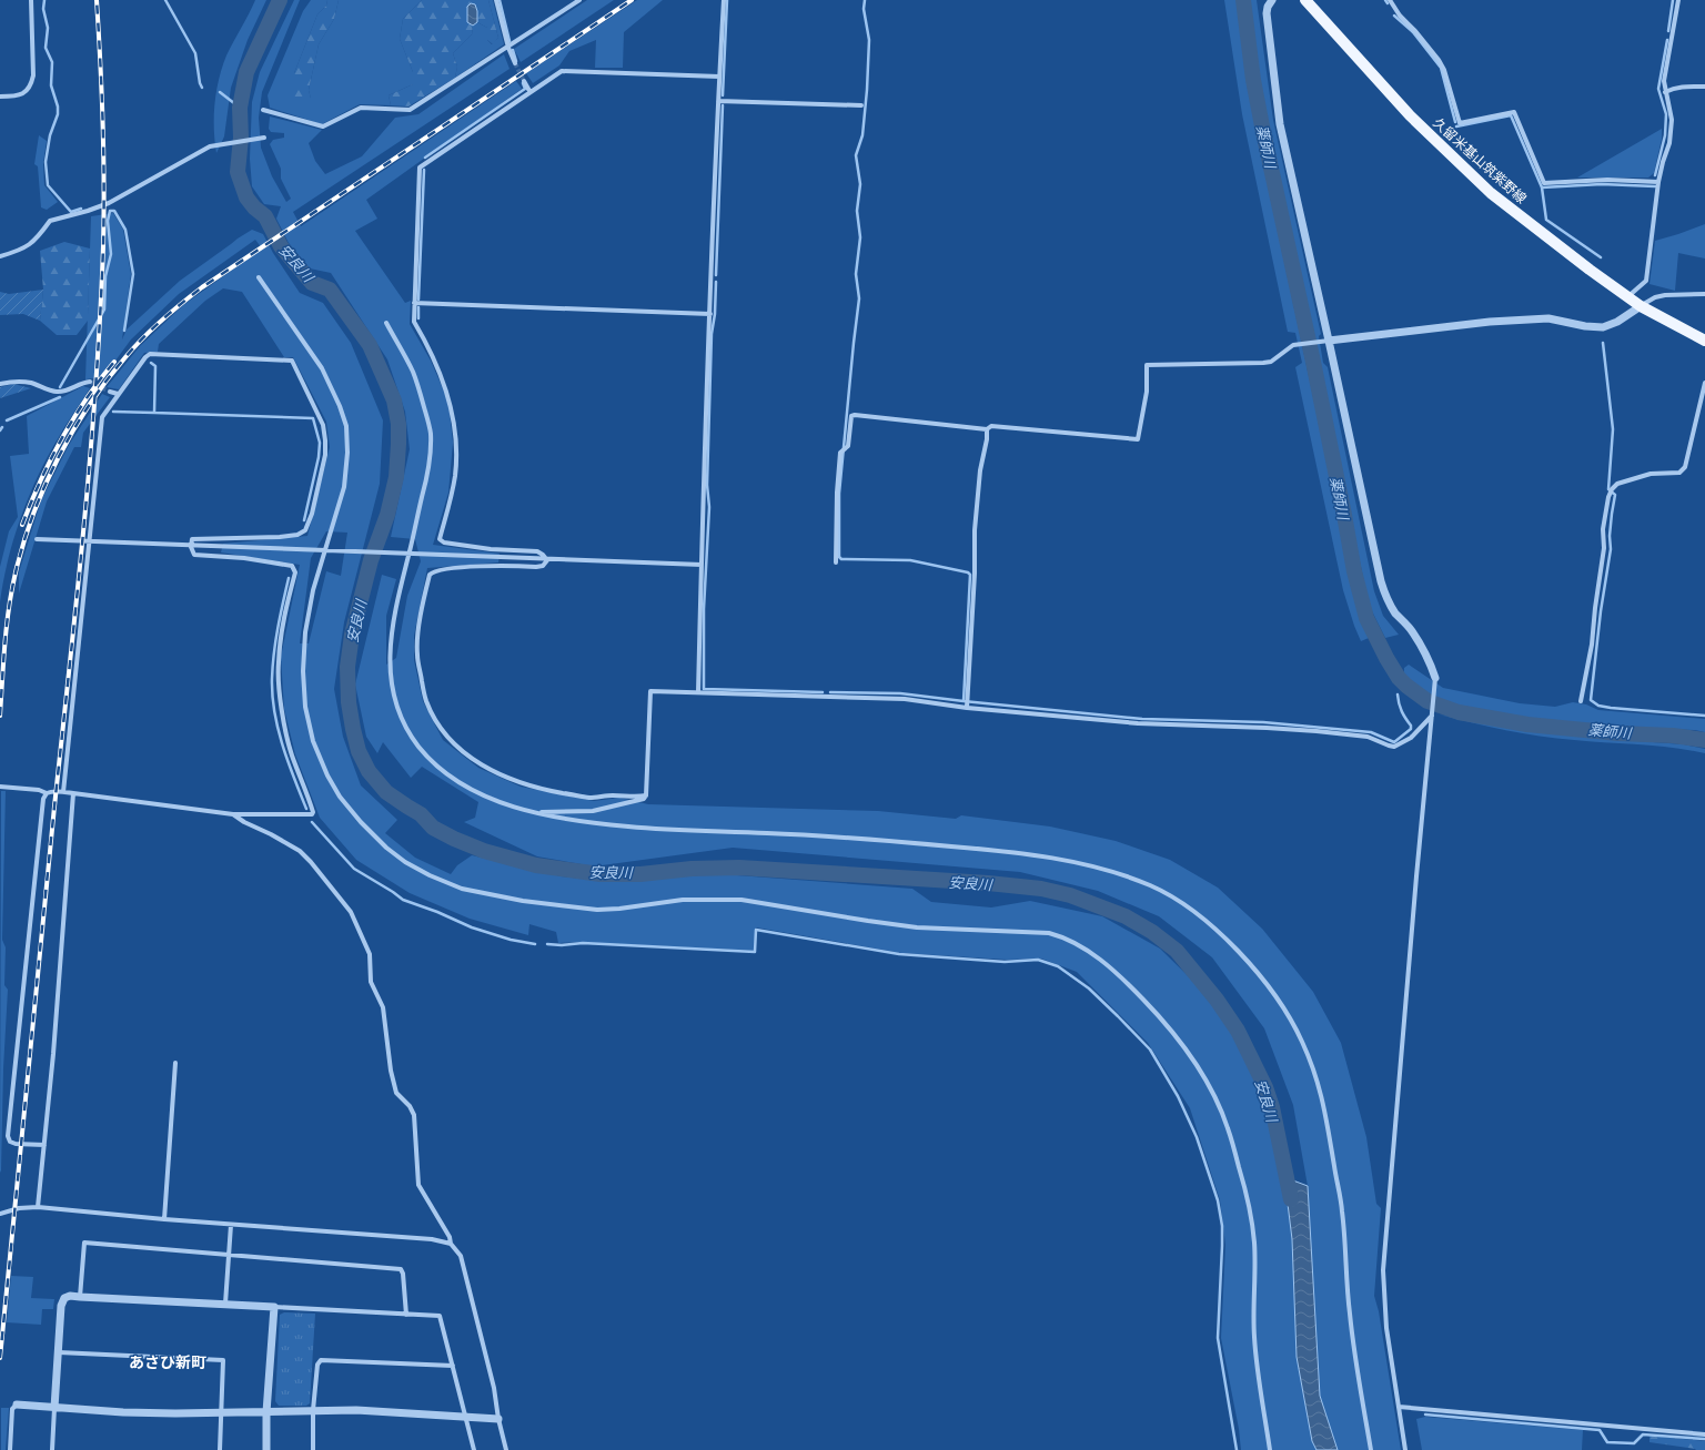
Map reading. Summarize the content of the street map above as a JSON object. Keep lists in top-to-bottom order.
{
  "streets": {
    "main road": ["久留米基山筑紫野線"]
  },
  "districts": ["あさひ新町"],
  "water": ["薬師川", "安良川"]
}
